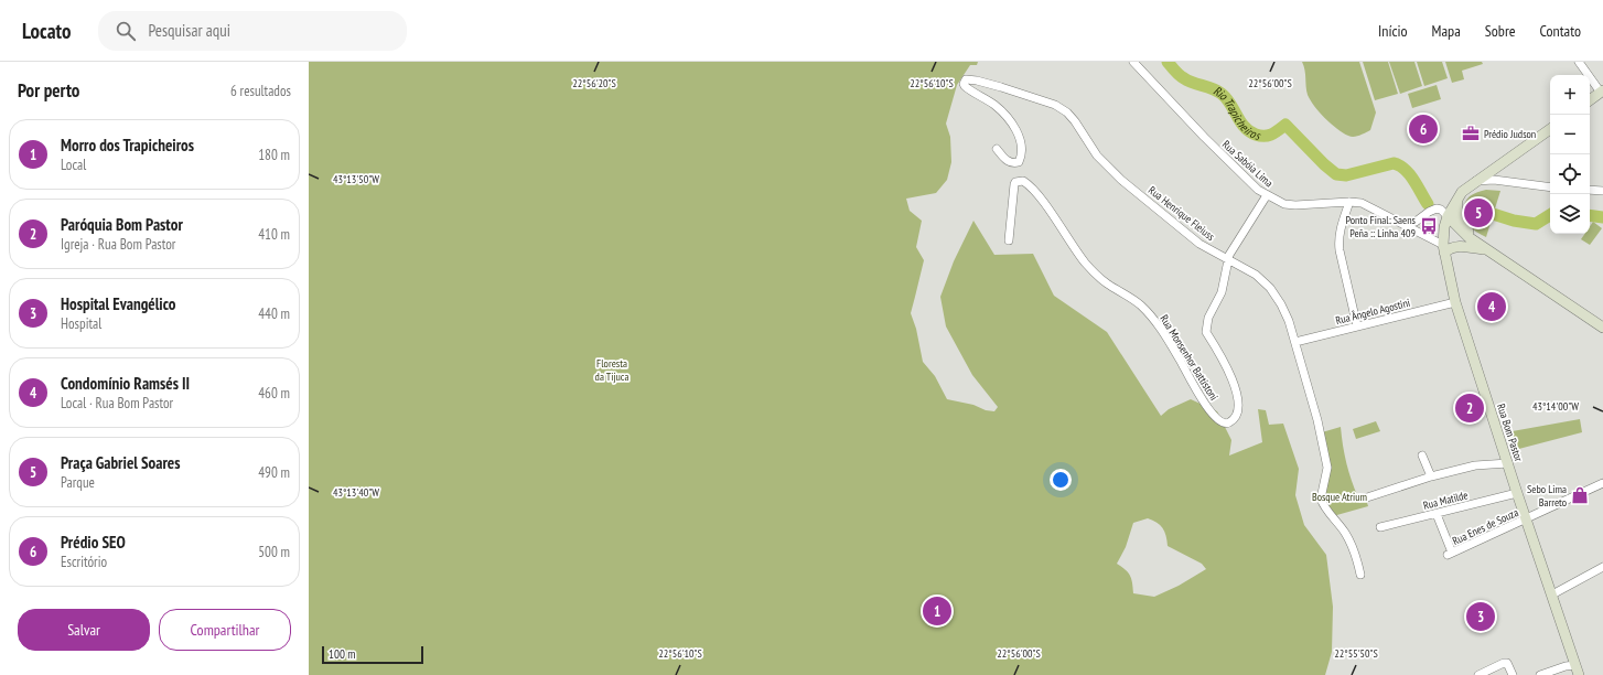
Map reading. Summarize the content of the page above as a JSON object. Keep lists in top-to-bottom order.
{
  "streets": {
    "street": [
      "Rua Sabóia Lima",
      "Rua Henrique Fleiuss",
      "Rua Ângelo Agostini",
      "Rua Monsenhor Battistoni",
      "Rua Bom Pastor",
      "Rua Matilde",
      "Rua Enes de Souza"
    ]
  },
  "crossings": [
    ["Rua Sabóia Lima", "Rua Bom Pastor"],
    ["Rua Henrique Fleiuss", "Rua Ângelo Agostini"],
    ["Rua Henrique Fleiuss", "Rua Monsenhor Battistoni"],
    ["Rua Ângelo Agostini", "Rua Bom Pastor"],
    ["Rua Bom Pastor", "Rua Matilde"],
    ["Rua Bom Pastor", "Rua Enes de Souza"],
    ["Rua Matilde", "Rua Enes de Souza"]
  ],
  "water": ["Rio Trapicheiros"],
  "parks": ["Floresta da Tijuca", "Bosque Atrium"],
  "places": {
    "office": ["Prédio Judson"],
    "bus stop": ["Ponto Final: Saens Peña :: Linha 409"],
    "shop": ["Sebo Lima Barreto"]
  },
  "scale_bar": "100 m",
  "page": {
    "header": "Locato",
    "search": "Pesquisar aqui",
    "nav": [
      "Início",
      "Mapa",
      "Sobre",
      "Contato"
    ],
    "heading": ["Por perto", "6 resultados"],
    "map_buttons": ["+", "−"],
    "pins": [
      "6",
      "5",
      "4",
      "2",
      "1",
      "3"
    ],
    "list": [
      {
        "mark": "1",
        "name": "Morro dos Trapicheiros",
        "note": "Local",
        "value": "180 m"
      },
      {
        "mark": "2",
        "name": "Paróquia Bom Pastor",
        "note": "Igreja · Rua Bom Pastor",
        "value": "410 m"
      },
      {
        "mark": "3",
        "name": "Hospital Evangélico",
        "note": "Hospital",
        "value": "440 m"
      },
      {
        "mark": "4",
        "name": "Condomínio Ramsés II",
        "note": "Local · Rua Bom Pastor",
        "value": "460 m"
      },
      {
        "mark": "5",
        "name": "Praça Gabriel Soares",
        "note": "Parque",
        "value": "490 m"
      },
      {
        "mark": "6",
        "name": "Prédio SEO",
        "note": "Escritório",
        "value": "500 m"
      }
    ],
    "buttons": ["Salvar", "Compartilhar"],
    "scale": "100 m"
  },
  "coordinates": [
    "22°56'20\"S",
    "22°56'10\"S",
    "22°56'00\"S",
    "43°13'50\"W",
    "43°14'00\"W",
    "43°13'40\"W",
    "22°55'50\"S"
  ]
}
